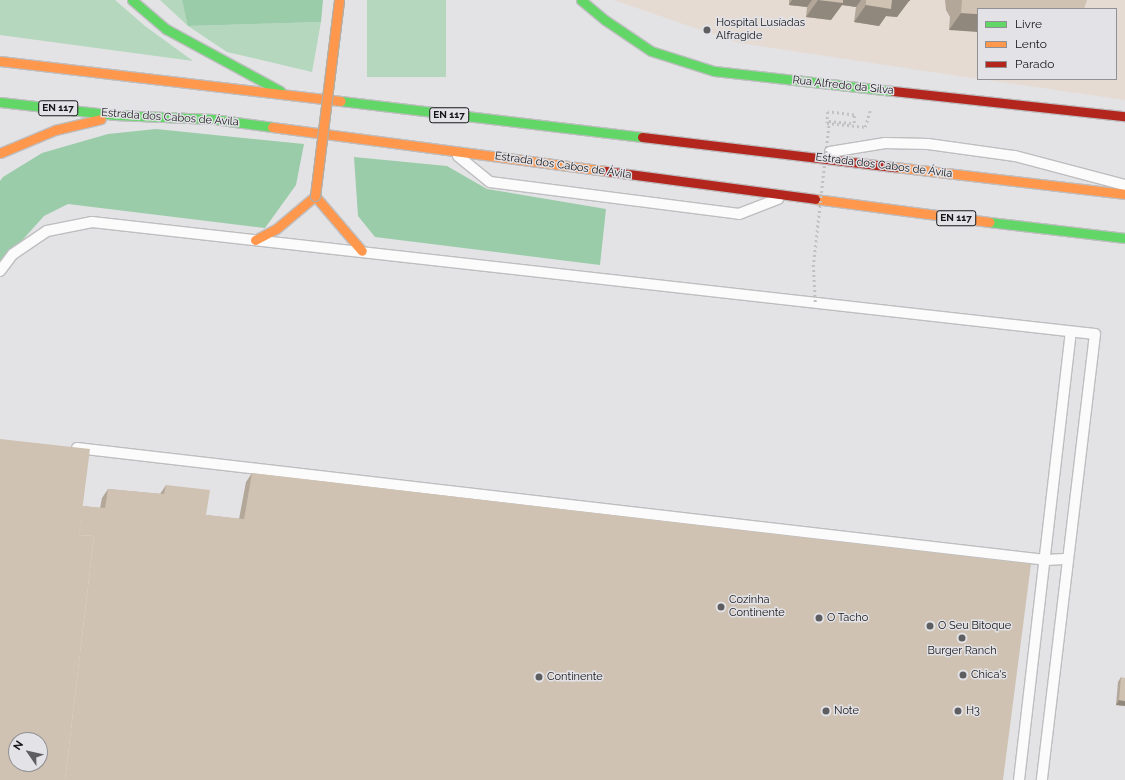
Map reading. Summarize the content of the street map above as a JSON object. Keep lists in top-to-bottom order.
{
  "streets": {
    "main road": ["Rua Alfredo da Silva", "EN 117", "Estrada dos Cabos de Ávila"]
  },
  "places": [
    "Hospital Lusíadas Alfragide",
    "Cozinha Continente",
    "O Tacho",
    "O Seu Bitoque",
    "Burger Ranch",
    "Chica's",
    "Continente",
    "Note",
    "H3"
  ],
  "legend": ["Livre", "Lento", "Parado"],
  "north": "top left"
}
